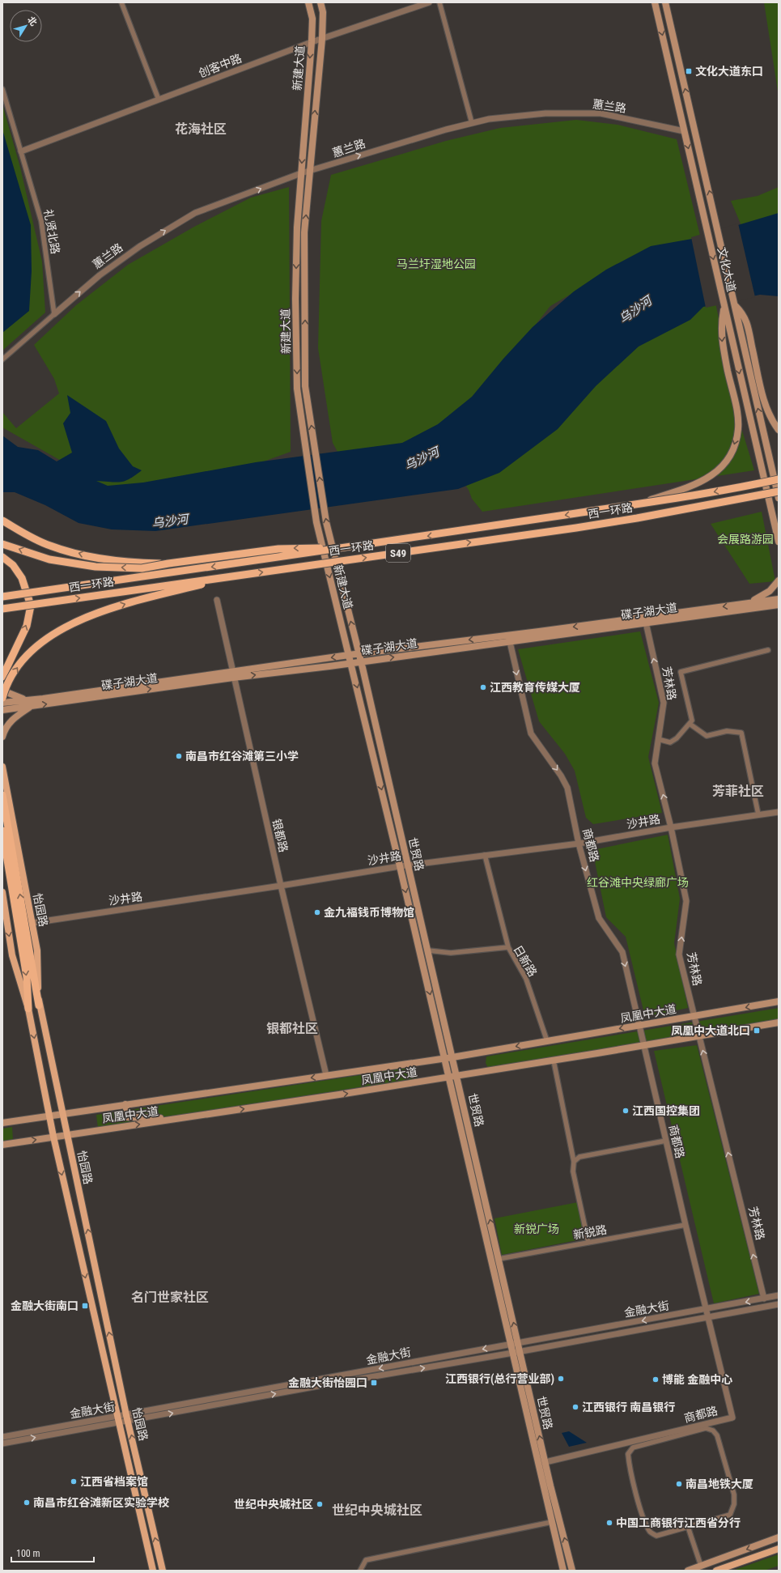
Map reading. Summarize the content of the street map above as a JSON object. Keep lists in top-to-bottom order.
{
  "streets": {
    "highway": ["西一环路", "S49"],
    "main road": [
      "新建大道",
      "文化大道",
      "碟子湖大道",
      "世贸路",
      "怡园路",
      "凤凰中大道"
    ],
    "street": [
      "创客中路",
      "蕙兰路",
      "礼贤北路",
      "芳林路",
      "沙井路",
      "银都路",
      "商都路",
      "日新路",
      "新锐路",
      "金融大街"
    ]
  },
  "crossings": [
    ["创客中路", "新建大道"],
    ["创客中路", "礼贤北路"],
    ["新建大道", "蕙兰路"],
    ["新建大道", "碟子湖大道"],
    ["新建大道", "世贸路"],
    ["蕙兰路", "礼贤北路"],
    ["蕙兰路", "文化大道"],
    ["碟子湖大道", "芳林路"],
    ["碟子湖大道", "银都路"],
    ["碟子湖大道", "商都路"],
    ["碟子湖大道", "世贸路"],
    ["芳林路", "沙井路"],
    ["芳林路", "凤凰中大道"],
    ["芳林路", "金融大街"],
    ["沙井路", "银都路"],
    ["沙井路", "商都路"],
    ["沙井路", "世贸路"],
    ["沙井路", "怡园路"],
    ["银都路", "凤凰中大道"],
    ["商都路", "世贸路"],
    ["商都路", "凤凰中大道"],
    ["商都路", "新锐路"],
    ["商都路", "金融大街"],
    ["世贸路", "日新路"],
    ["世贸路", "凤凰中大道"],
    ["世贸路", "新锐路"],
    ["世贸路", "金融大街"],
    ["怡园路", "凤凰中大道"],
    ["怡园路", "金融大街"],
    ["日新路", "凤凰中大道"]
  ],
  "one_way": ["蕙兰路", "芳林路", "商都路"],
  "districts": [
    "花海社区",
    "芳菲社区",
    "银都社区",
    "名门世家社区",
    "世纪中央城社区"
  ],
  "water": ["乌沙河"],
  "parks": [
    "马兰圩湿地公园",
    "会展路游园",
    "红谷滩中央绿廊广场",
    "新锐广场"
  ],
  "places": {
    "transit": [
      "文化大道东口",
      "凤凰中大道北口",
      "金融大街南口",
      "金融大街怡园口"
    ],
    "other": [
      "江西教育传媒大厦",
      "南昌市红谷滩第三小学",
      "金九福钱币博物馆",
      "江西国控集团",
      "江西银行(总行营业部)",
      "博能 金融中心",
      "江西银行 南昌银行",
      "江西省档案馆",
      "南昌地铁大厦",
      "南昌市红谷滩新区实验学校",
      "世纪中央城社区",
      "中国工商银行江西省分行"
    ]
  },
  "scale_bar": "100 m",
  "north": "top right"
}
